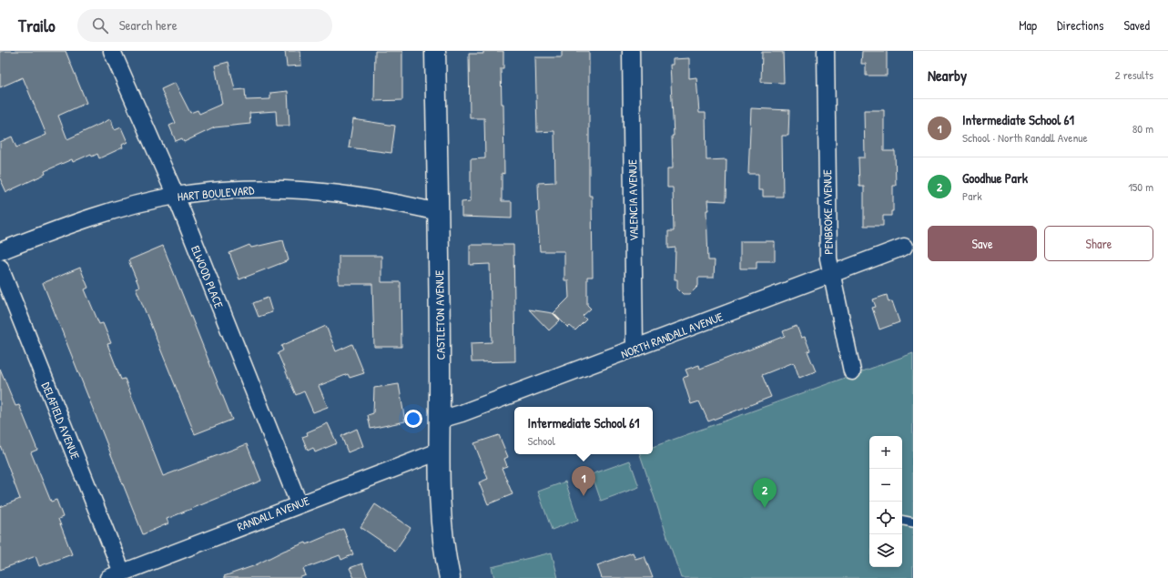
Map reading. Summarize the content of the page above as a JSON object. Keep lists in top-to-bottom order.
{
  "streets": {
    "street": [
      "HART BOULEVARD",
      "VALENCIA AVENUE",
      "PENBROKE AVENUE",
      "ELWOOD PLACE",
      "CASTLETON AVENUE",
      "NORTH RANDALL AVENUE",
      "DELAFIELD AVENUE",
      "RANDALL AVENUE"
    ]
  },
  "crossings": [
    ["HART BOULEVARD", "ELWOOD PLACE"],
    ["HART BOULEVARD", "CASTLETON AVENUE"],
    ["VALENCIA AVENUE", "NORTH RANDALL AVENUE"],
    ["PENBROKE AVENUE", "NORTH RANDALL AVENUE"],
    ["ELWOOD PLACE", "RANDALL AVENUE"],
    ["CASTLETON AVENUE", "NORTH RANDALL AVENUE"],
    ["CASTLETON AVENUE", "RANDALL AVENUE"],
    ["DELAFIELD AVENUE", "RANDALL AVENUE"]
  ],
  "page": {
    "header": "Trailo",
    "search": "Search here",
    "nav": ["Map", "Directions", "Saved"],
    "heading": ["Nearby", "2 results"],
    "list": [
      {
        "mark": "1",
        "name": "Intermediate School 61",
        "note": "School · North Randall Avenue",
        "value": "80 m"
      },
      {
        "mark": "2",
        "name": "Goodhue Park",
        "note": "Park",
        "value": "150 m"
      }
    ],
    "buttons": ["Save", "Share"],
    "popup": ["Intermediate School 61", "School"],
    "map_buttons": ["+", "−"],
    "pins": ["1", "2"]
  }
}
